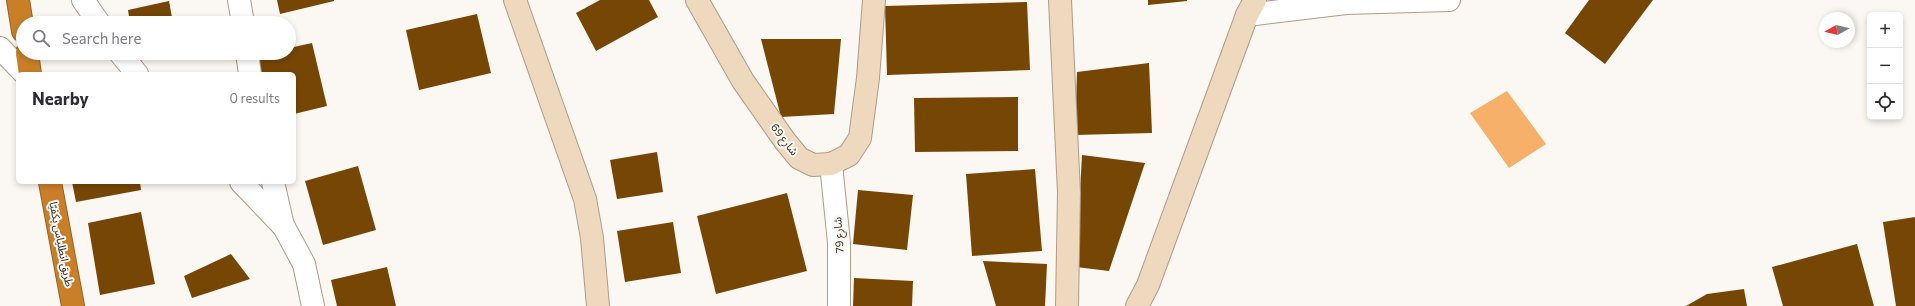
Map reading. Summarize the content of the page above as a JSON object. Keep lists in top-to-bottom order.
{
  "streets": {
    "highway": ["طريق انطلياس بكفيّا"],
    "street": ["شارع 69", "شارع 79"]
  },
  "crossings": [
    ["شارع 69", "شارع 79"]
  ],
  "north": "left",
  "page": {
    "map_buttons": ["+", "−"],
    "search": "Search here",
    "heading": ["Nearby", "0 results"]
  }
}
